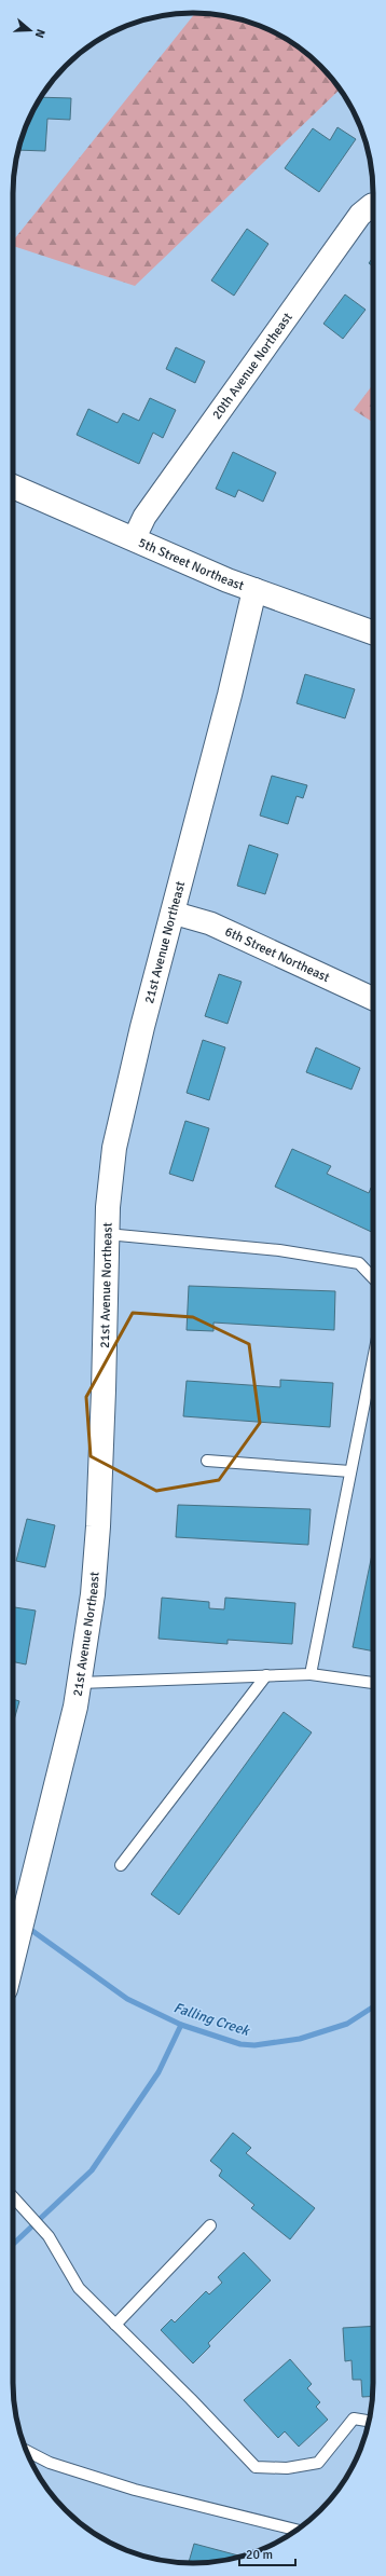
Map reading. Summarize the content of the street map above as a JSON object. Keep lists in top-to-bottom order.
{
  "streets": {
    "street": [
      "20th Avenue Northeast",
      "5th Street Northeast",
      "21st Avenue Northeast",
      "6th Street Northeast"
    ]
  },
  "crossings": [
    ["20th Avenue Northeast", "5th Street Northeast"],
    ["5th Street Northeast", "21st Avenue Northeast"],
    ["21st Avenue Northeast", "6th Street Northeast"]
  ],
  "water": ["Falling Creek"],
  "scale_bar": "20 m",
  "north": "right"
}
